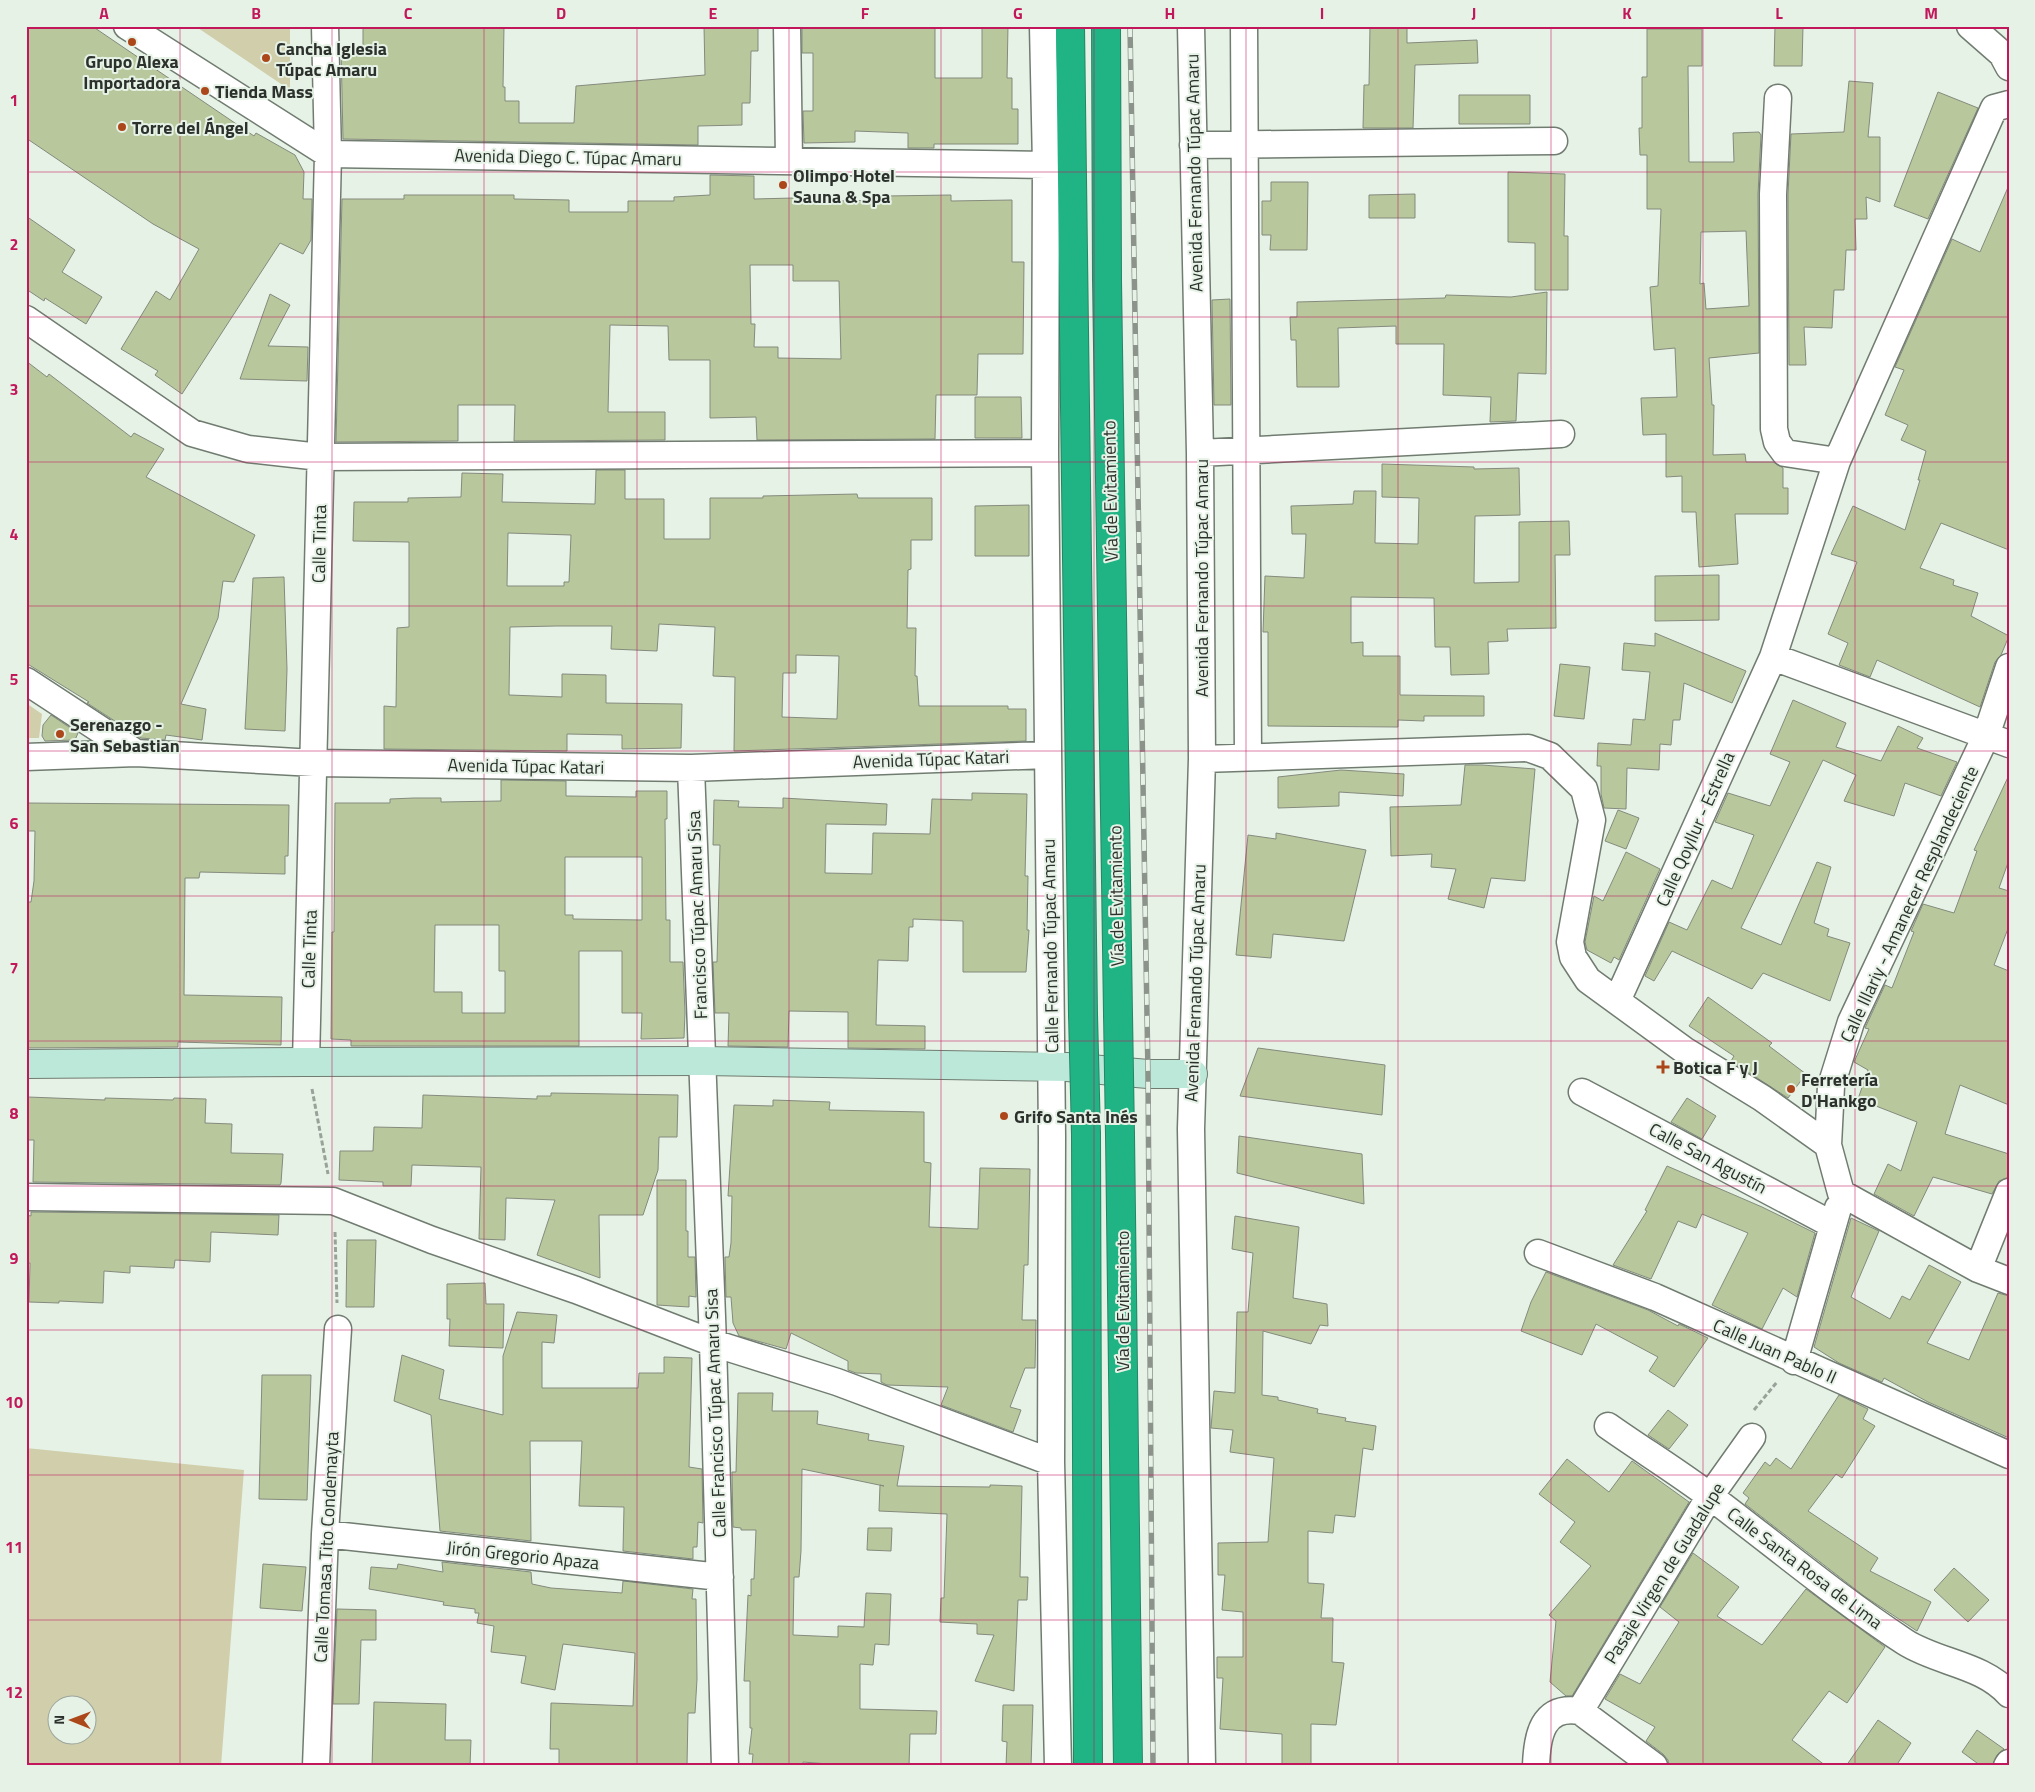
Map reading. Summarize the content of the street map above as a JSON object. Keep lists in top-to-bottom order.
{
  "streets": {
    "highway": ["Vía de Evitamiento"],
    "street": [
      "Avenida Diego C. Túpac Amaru",
      "Avenida Fernando Túpac Amaru",
      "Calle Tinta",
      "Avenida Túpac Katari",
      "Calle Qoyllur - Estrella",
      "Calle Illariy - Amanecer Resplandeciente",
      "Francisco Túpac Amaru Sisa",
      "Calle Fernando Túpac Amaru",
      "Calle San Agustín",
      "Calle Juan Pablo II",
      "Calle Francisco Túpac Amaru Sisa",
      "Calle Tomasa Tito Condemayta",
      "Jirón Gregorio Apaza",
      "Calle Santa Rosa de Lima",
      "Pasaje Virgen de Guadalupe"
    ]
  },
  "crossings": [
    ["Avenida Diego C. Túpac Amaru", "Calle Tinta"],
    ["Avenida Diego C. Túpac Amaru", "Calle Fernando Túpac Amaru"],
    ["Calle Tinta", "Avenida Túpac Katari"],
    ["Avenida Túpac Katari", "Francisco Túpac Amaru Sisa"],
    ["Avenida Túpac Katari", "Calle Fernando Túpac Amaru"],
    ["Francisco Túpac Amaru Sisa", "Calle Francisco Túpac Amaru Sisa"],
    ["Calle Francisco Túpac Amaru Sisa", "Jirón Gregorio Apaza"],
    ["Calle Tomasa Tito Condemayta", "Jirón Gregorio Apaza"],
    ["Calle Santa Rosa de Lima", "Pasaje Virgen de Guadalupe"]
  ],
  "places": {
    "other": [
      "Grupo Alexa Importadora",
      "Cancha Iglesia Túpac Amaru",
      "Tienda Mass",
      "Torre del Ángel",
      "Olimpo Hotel Sauna & Spa",
      "Serenazgo - San Sebastian",
      "Ferretería D'Hankgo",
      "Grifo Santa Inés"
    ],
    "health": ["Botica F y J"]
  },
  "north": "left",
  "grid": {
    "columns": [
      "A",
      "B",
      "C",
      "D",
      "E",
      "F",
      "G",
      "H",
      "I",
      "J",
      "K",
      "L",
      "M"
    ],
    "rows": [
      "1",
      "2",
      "3",
      "4",
      "5",
      "6",
      "7",
      "8",
      "9",
      "10",
      "11",
      "12"
    ]
  }
}
